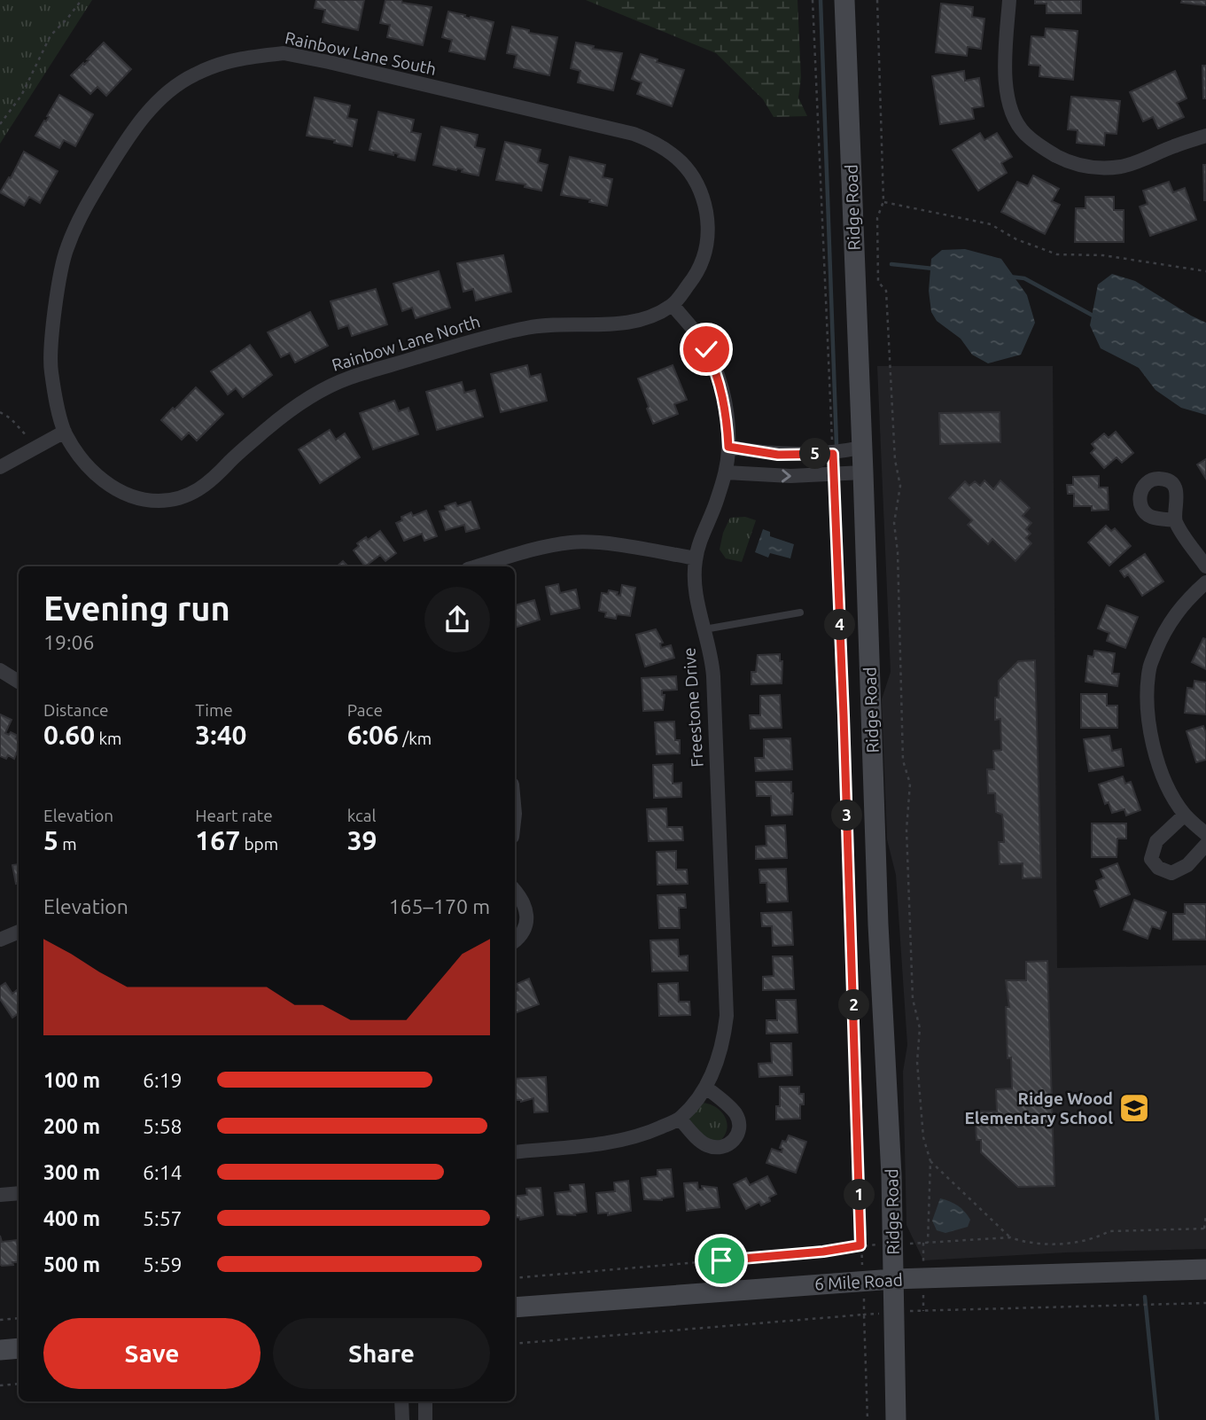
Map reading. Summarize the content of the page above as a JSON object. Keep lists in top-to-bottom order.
{
  "streets": {
    "street": [
      "Rainbow Lane South",
      "Ridge Road",
      "Rainbow Lane North",
      "Freestone Drive",
      "6 Mile Road"
    ]
  },
  "crossings": [
    ["Rainbow Lane South", "Rainbow Lane North"],
    ["Rainbow Lane South", "Freestone Drive"],
    ["Ridge Road", "6 Mile Road"],
    ["Rainbow Lane North", "Freestone Drive"]
  ],
  "places": {
    "school or university": ["Ridge Wood Elementary School"]
  },
  "page": {
    "pins": [
      "5",
      "4",
      "3",
      "2",
      "1"
    ],
    "heading": ["Evening run", "19:06"],
    "stats": [
      ["Distance", "0.60 km"],
      ["Time", "3:40"],
      ["Pace", "6:06 /km"],
      ["Elevation", "5 m"],
      ["Heart rate", "167 bpm"],
      ["kcal", "39"]
    ],
    "chart": ["Elevation", "165–170 m"],
    "list": [
      {
        "name": "100 m",
        "note": "6:19"
      },
      {
        "name": "200 m",
        "note": "5:58"
      },
      {
        "name": "300 m",
        "note": "6:14"
      },
      {
        "name": "400 m",
        "note": "5:57"
      },
      {
        "name": "500 m",
        "note": "5:59"
      }
    ],
    "buttons": ["Save", "Share"]
  }
}
